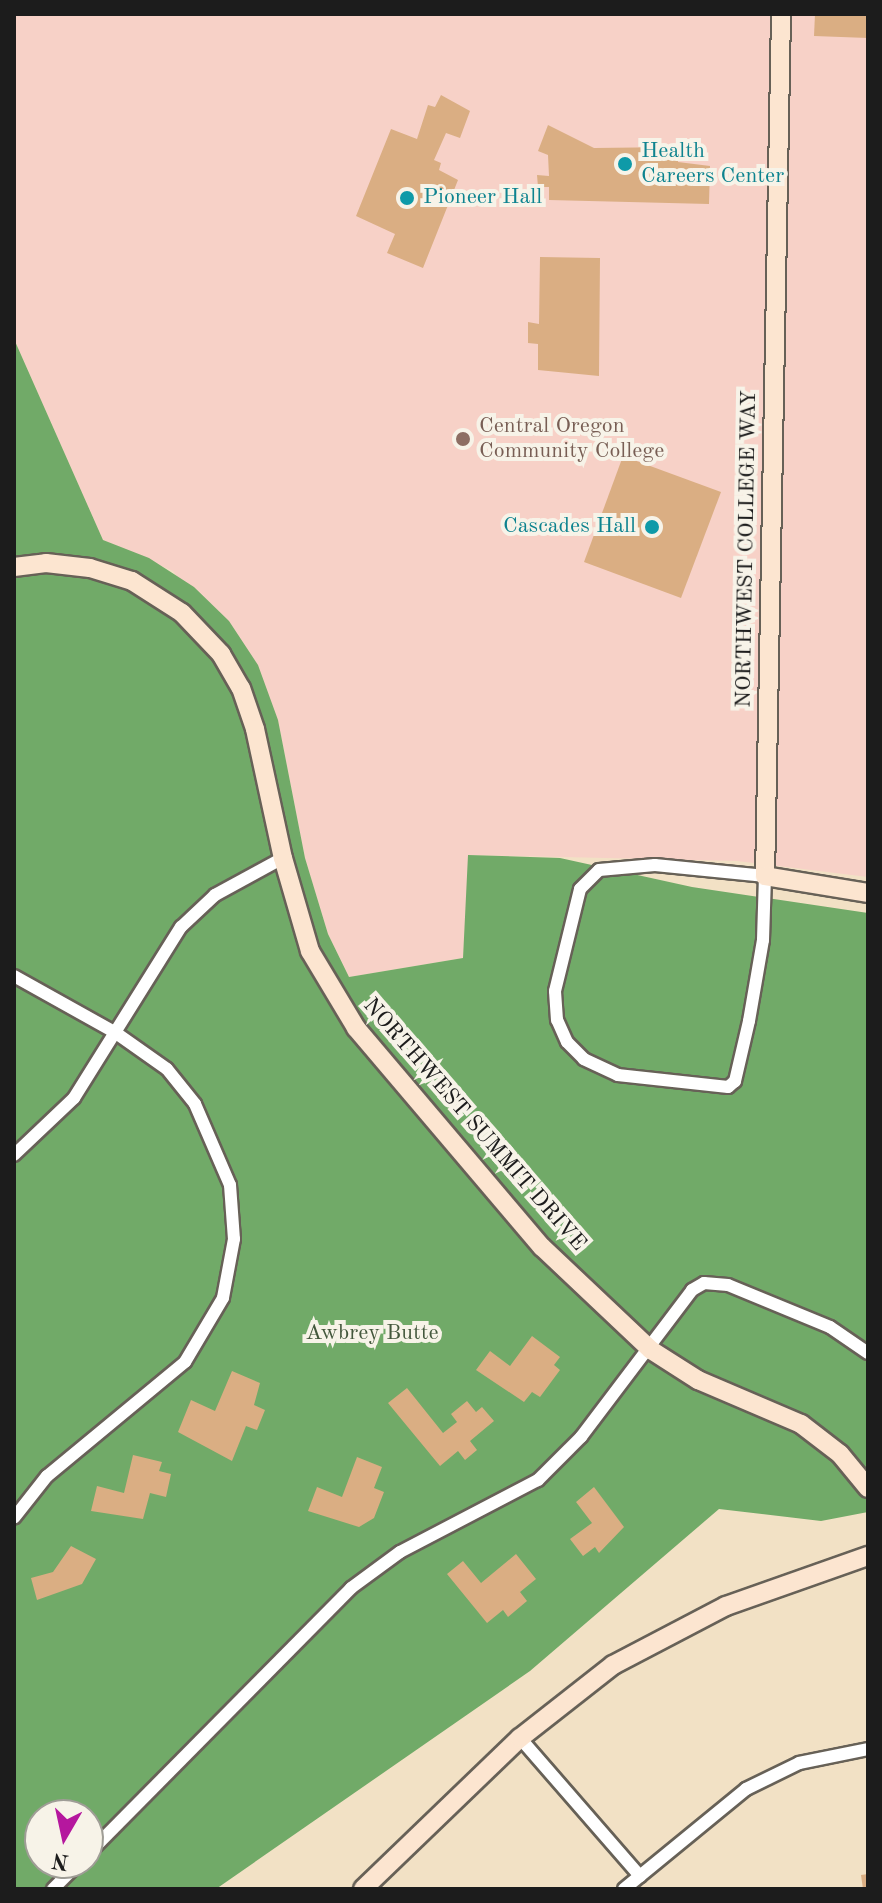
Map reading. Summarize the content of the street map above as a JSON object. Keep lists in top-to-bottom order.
{
  "streets": {
    "street": ["NORTHWEST COLLEGE WAY", "NORTHWEST SUMMIT DRIVE"]
  },
  "parks": ["Awbrey Butte"],
  "places": [
    "Health Careers Center",
    "Pioneer Hall",
    "Central Oregon Community College",
    "Cascades Hall"
  ],
  "north": "bottom"
}
